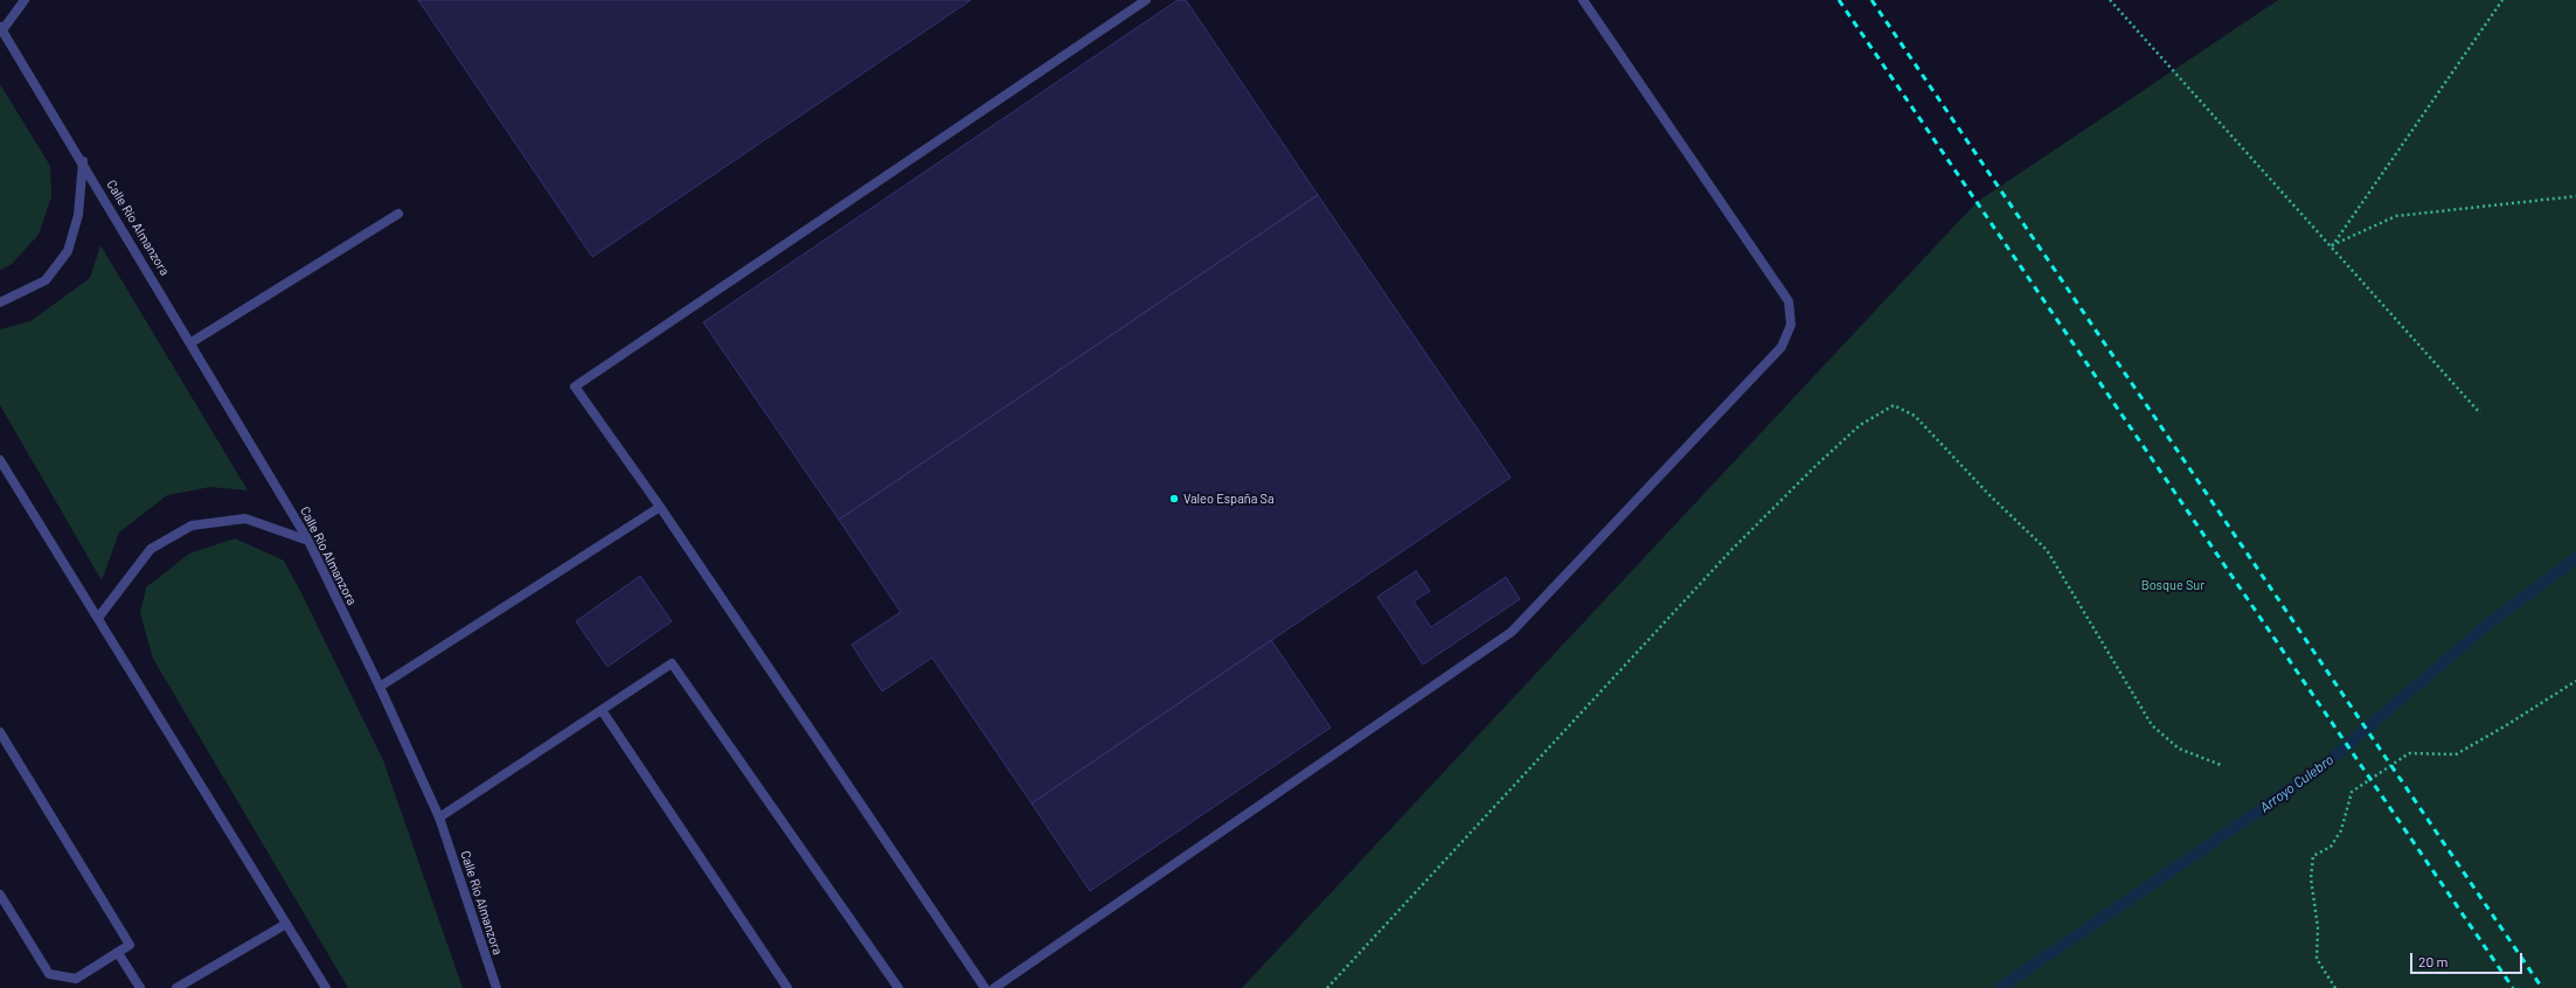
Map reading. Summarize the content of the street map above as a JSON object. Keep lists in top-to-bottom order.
{
  "streets": {
    "street": ["Calle Río Almanzora"]
  },
  "water": ["Arroyo Culebro"],
  "parks": ["Bosque Sur"],
  "places": ["Valeo España Sa"],
  "scale_bar": "20 m"
}
